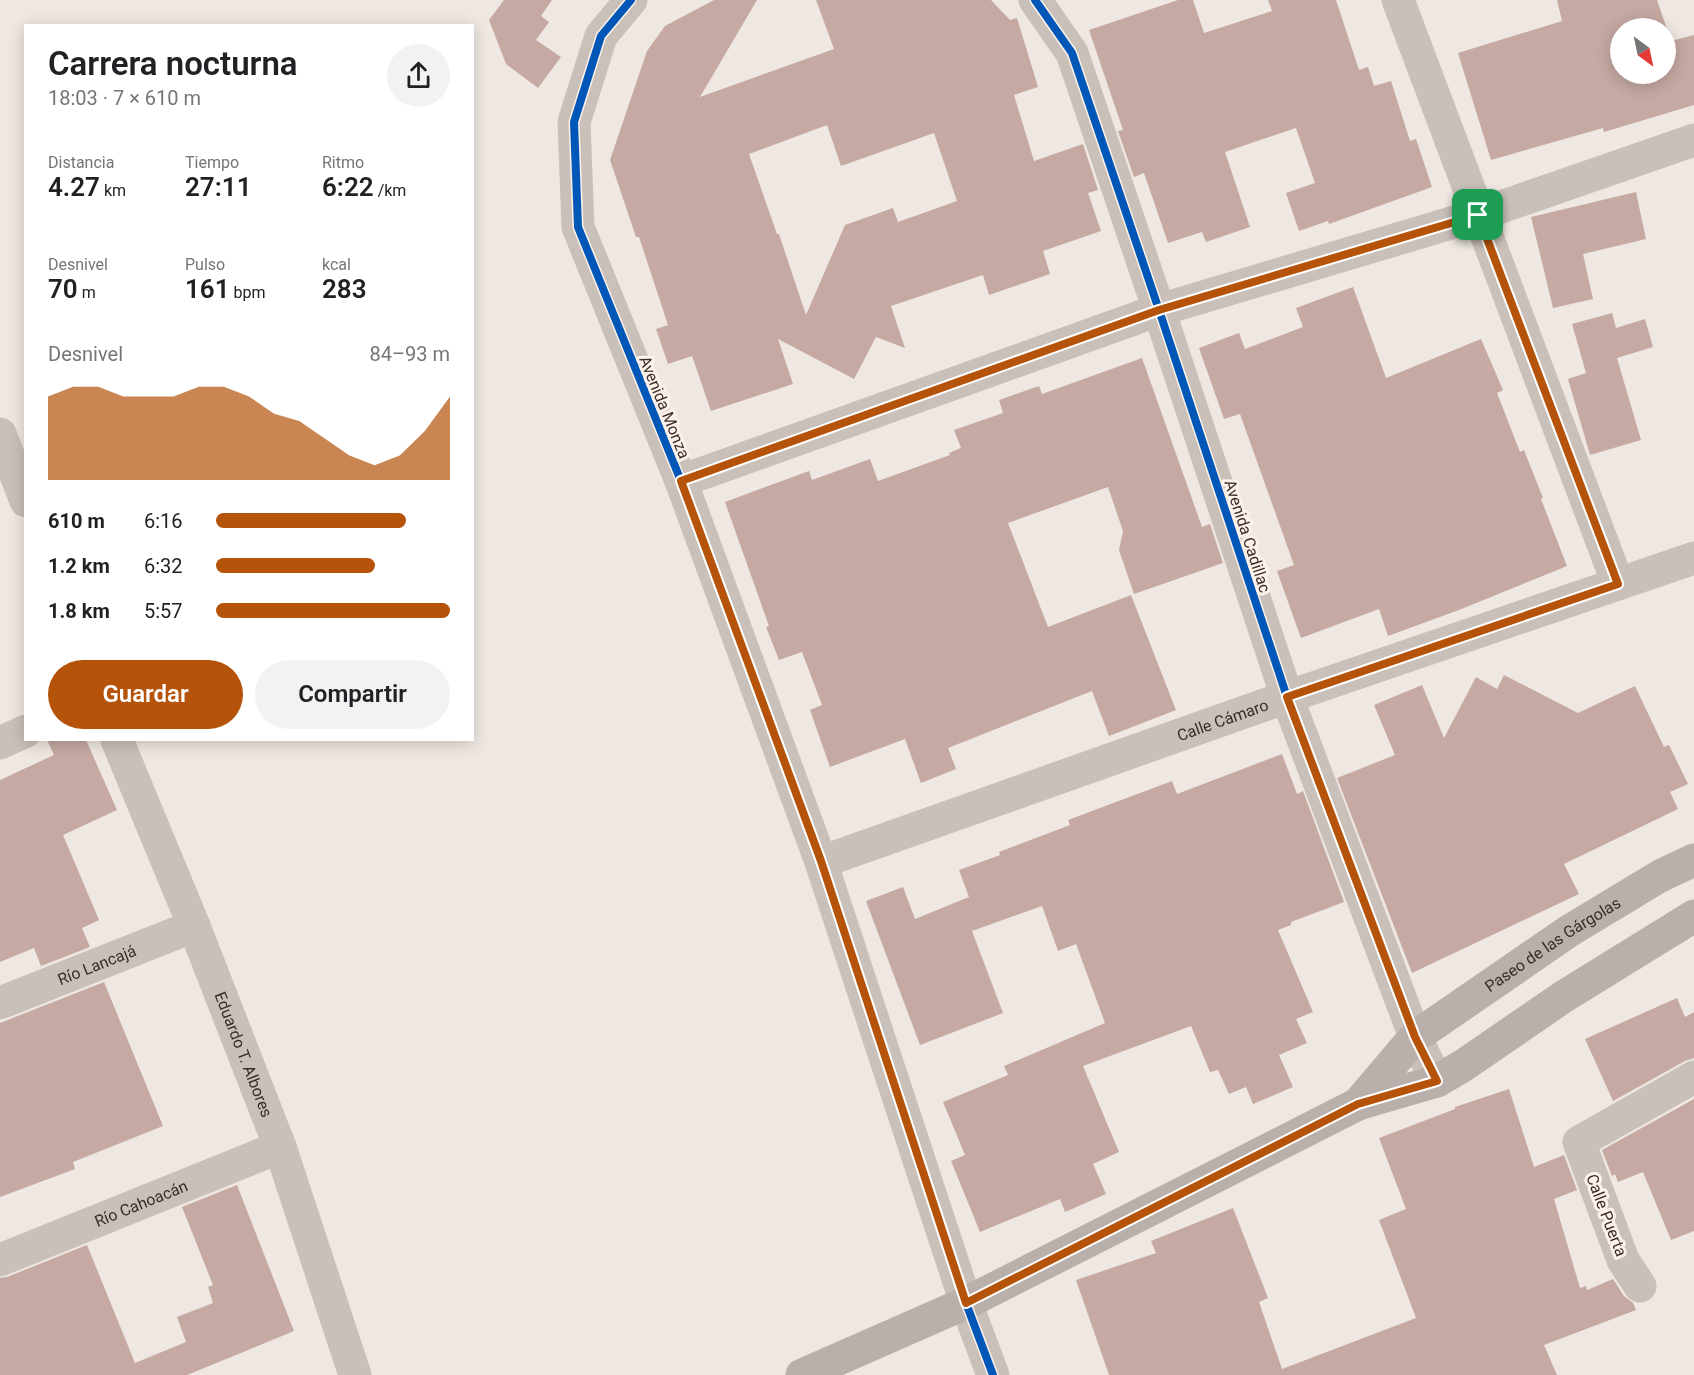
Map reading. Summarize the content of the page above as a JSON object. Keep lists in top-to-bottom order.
{
  "streets": {
    "street": [
      "Avenida Monza",
      "Avenida Cadillac",
      "Calle Cámaro",
      "Paseo de las Gárgolas",
      "Río Lancajá",
      "Eduardo T. Albores",
      "Río Cahoacán",
      "Calle Puerta"
    ]
  },
  "crossings": [
    ["Avenida Monza", "Calle Cámaro"],
    ["Avenida Cadillac", "Calle Cámaro"],
    ["Avenida Cadillac", "Paseo de las Gárgolas"],
    ["Río Lancajá", "Eduardo T. Albores"],
    ["Eduardo T. Albores", "Río Cahoacán"]
  ],
  "north": "bottom right",
  "page": {
    "heading": ["Carrera nocturna", "18:03 · 7 × 610 m"],
    "stats": [
      ["Distancia", "4.27 km"],
      ["Tiempo", "27:11"],
      ["Ritmo", "6:22 /km"],
      ["Desnivel", "70 m"],
      ["Pulso", "161 bpm"],
      ["kcal", "283"]
    ],
    "chart": ["Desnivel", "84–93 m"],
    "list": [
      {
        "name": "610 m",
        "note": "6:16"
      },
      {
        "name": "1.2 km",
        "note": "6:32"
      },
      {
        "name": "1.8 km",
        "note": "5:57"
      }
    ],
    "buttons": ["Guardar", "Compartir"]
  }
}
